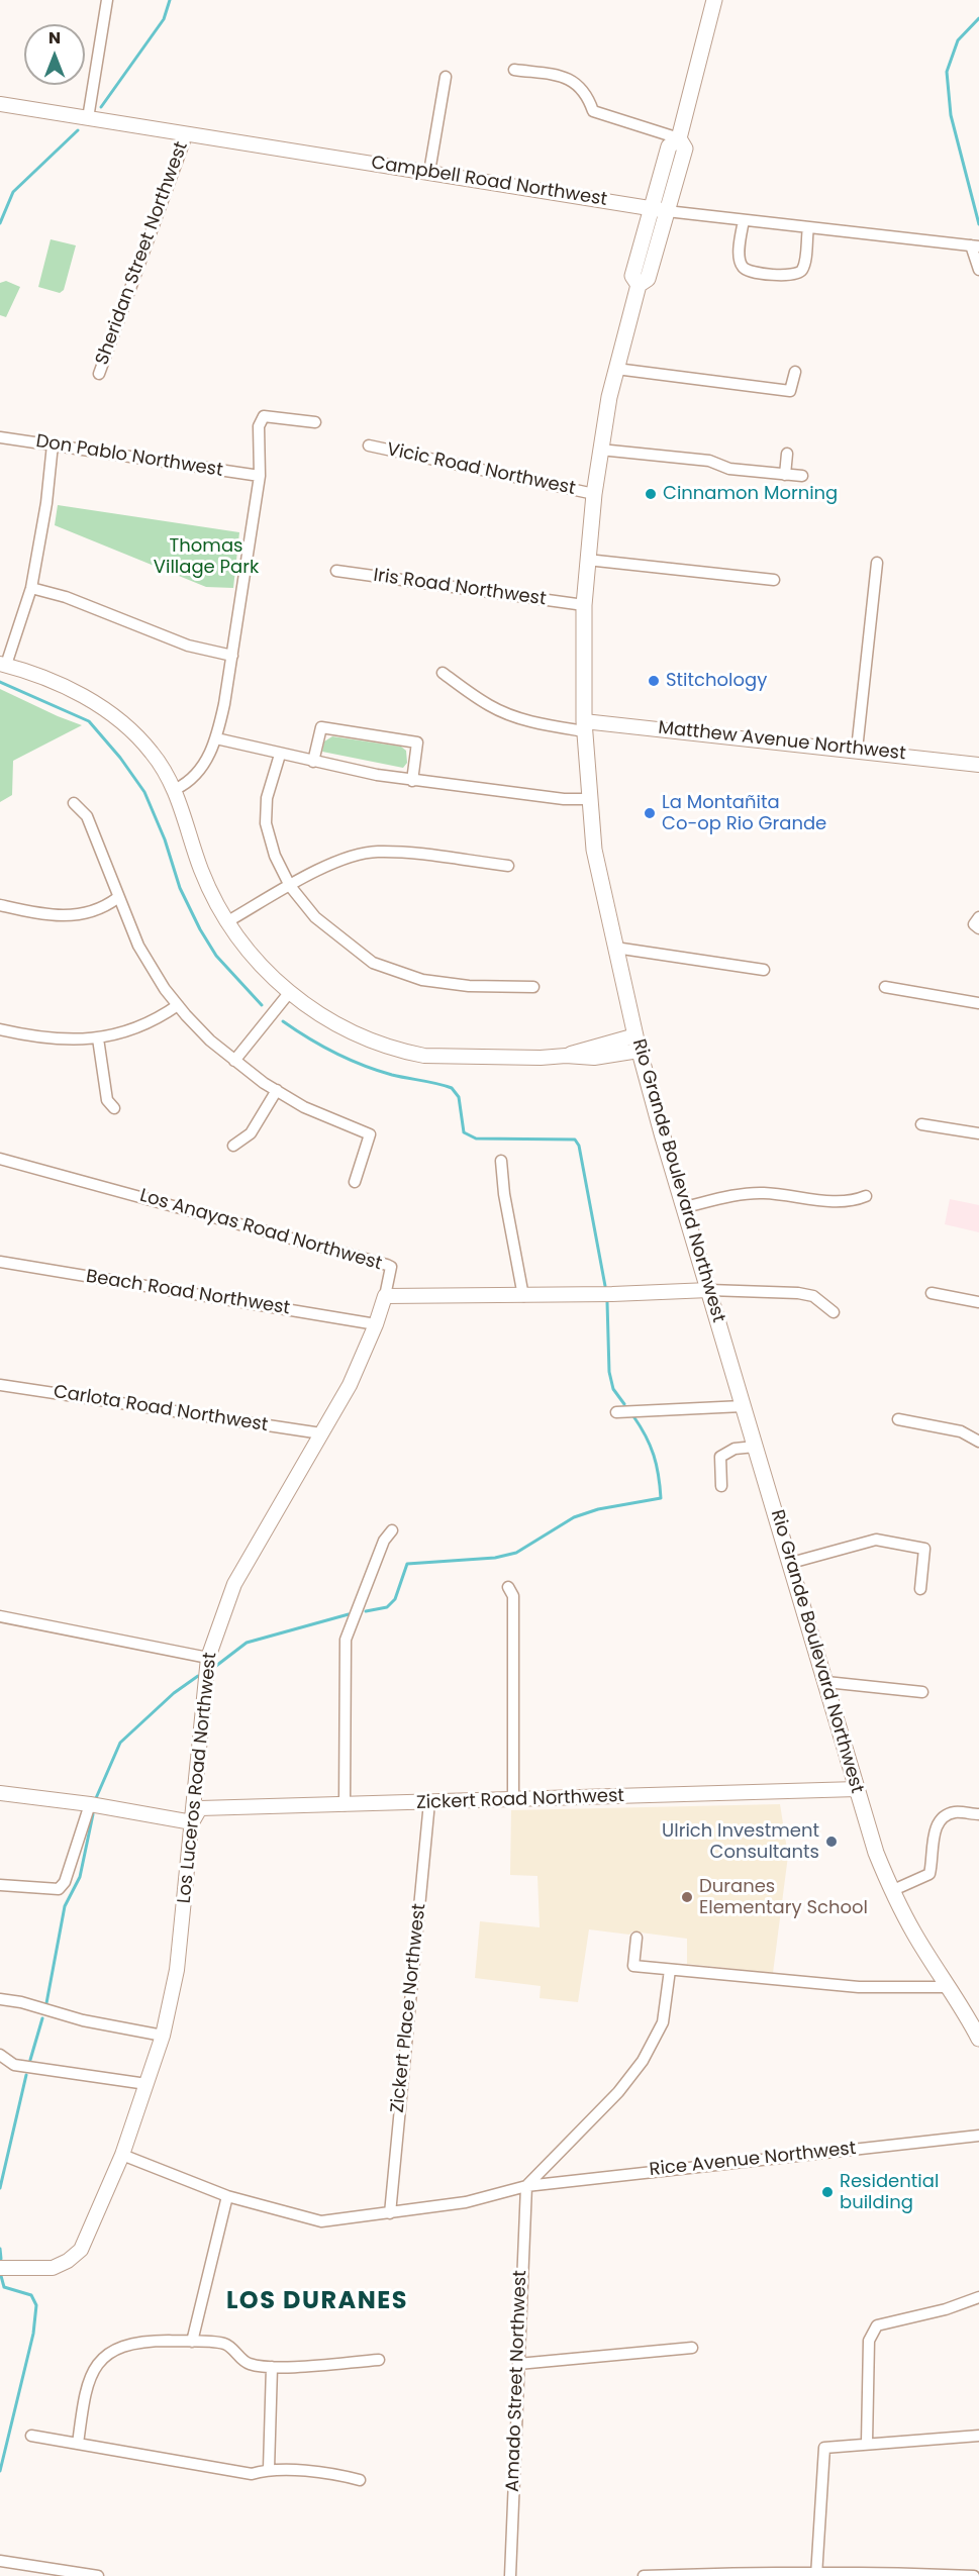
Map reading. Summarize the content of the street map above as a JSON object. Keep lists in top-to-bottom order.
{
  "streets": {
    "main road": ["Rio Grande Boulevard Northwest"],
    "street": [
      "Campbell Road Northwest",
      "Sheridan Street Northwest",
      "Don Pablo Northwest",
      "Vicic Road Northwest",
      "Iris Road Northwest",
      "Matthew Avenue Northwest",
      "Los Anayas Road Northwest",
      "Beach Road Northwest",
      "Carlota Road Northwest",
      "Los Luceros Road Northwest",
      "Zickert Road Northwest",
      "Zickert Place Northwest",
      "Rice Avenue Northwest",
      "Amado Street Northwest"
    ]
  },
  "crossings": [
    ["Campbell Road Northwest", "Sheridan Street Northwest"],
    ["Campbell Road Northwest", "Rio Grande Boulevard Northwest"],
    ["Vicic Road Northwest", "Rio Grande Boulevard Northwest"],
    ["Iris Road Northwest", "Rio Grande Boulevard Northwest"],
    ["Matthew Avenue Northwest", "Rio Grande Boulevard Northwest"],
    ["Rio Grande Boulevard Northwest", "Los Anayas Road Northwest"],
    ["Rio Grande Boulevard Northwest", "Zickert Road Northwest"],
    ["Los Anayas Road Northwest", "Los Luceros Road Northwest"],
    ["Beach Road Northwest", "Los Luceros Road Northwest"],
    ["Carlota Road Northwest", "Los Luceros Road Northwest"],
    ["Los Luceros Road Northwest", "Zickert Road Northwest"],
    ["Los Luceros Road Northwest", "Rice Avenue Northwest"],
    ["Zickert Road Northwest", "Zickert Place Northwest"],
    ["Zickert Place Northwest", "Rice Avenue Northwest"],
    ["Rice Avenue Northwest", "Amado Street Northwest"]
  ],
  "districts": ["LOS DURANES"],
  "parks": ["Thomas Village Park"],
  "places": [
    "Cinnamon Morning",
    "Stitchology",
    "La Montañita Co-op Rio Grande",
    "Ulrich Investment Consultants",
    "Duranes Elementary School",
    "Residential building"
  ],
  "north": "top"
}
